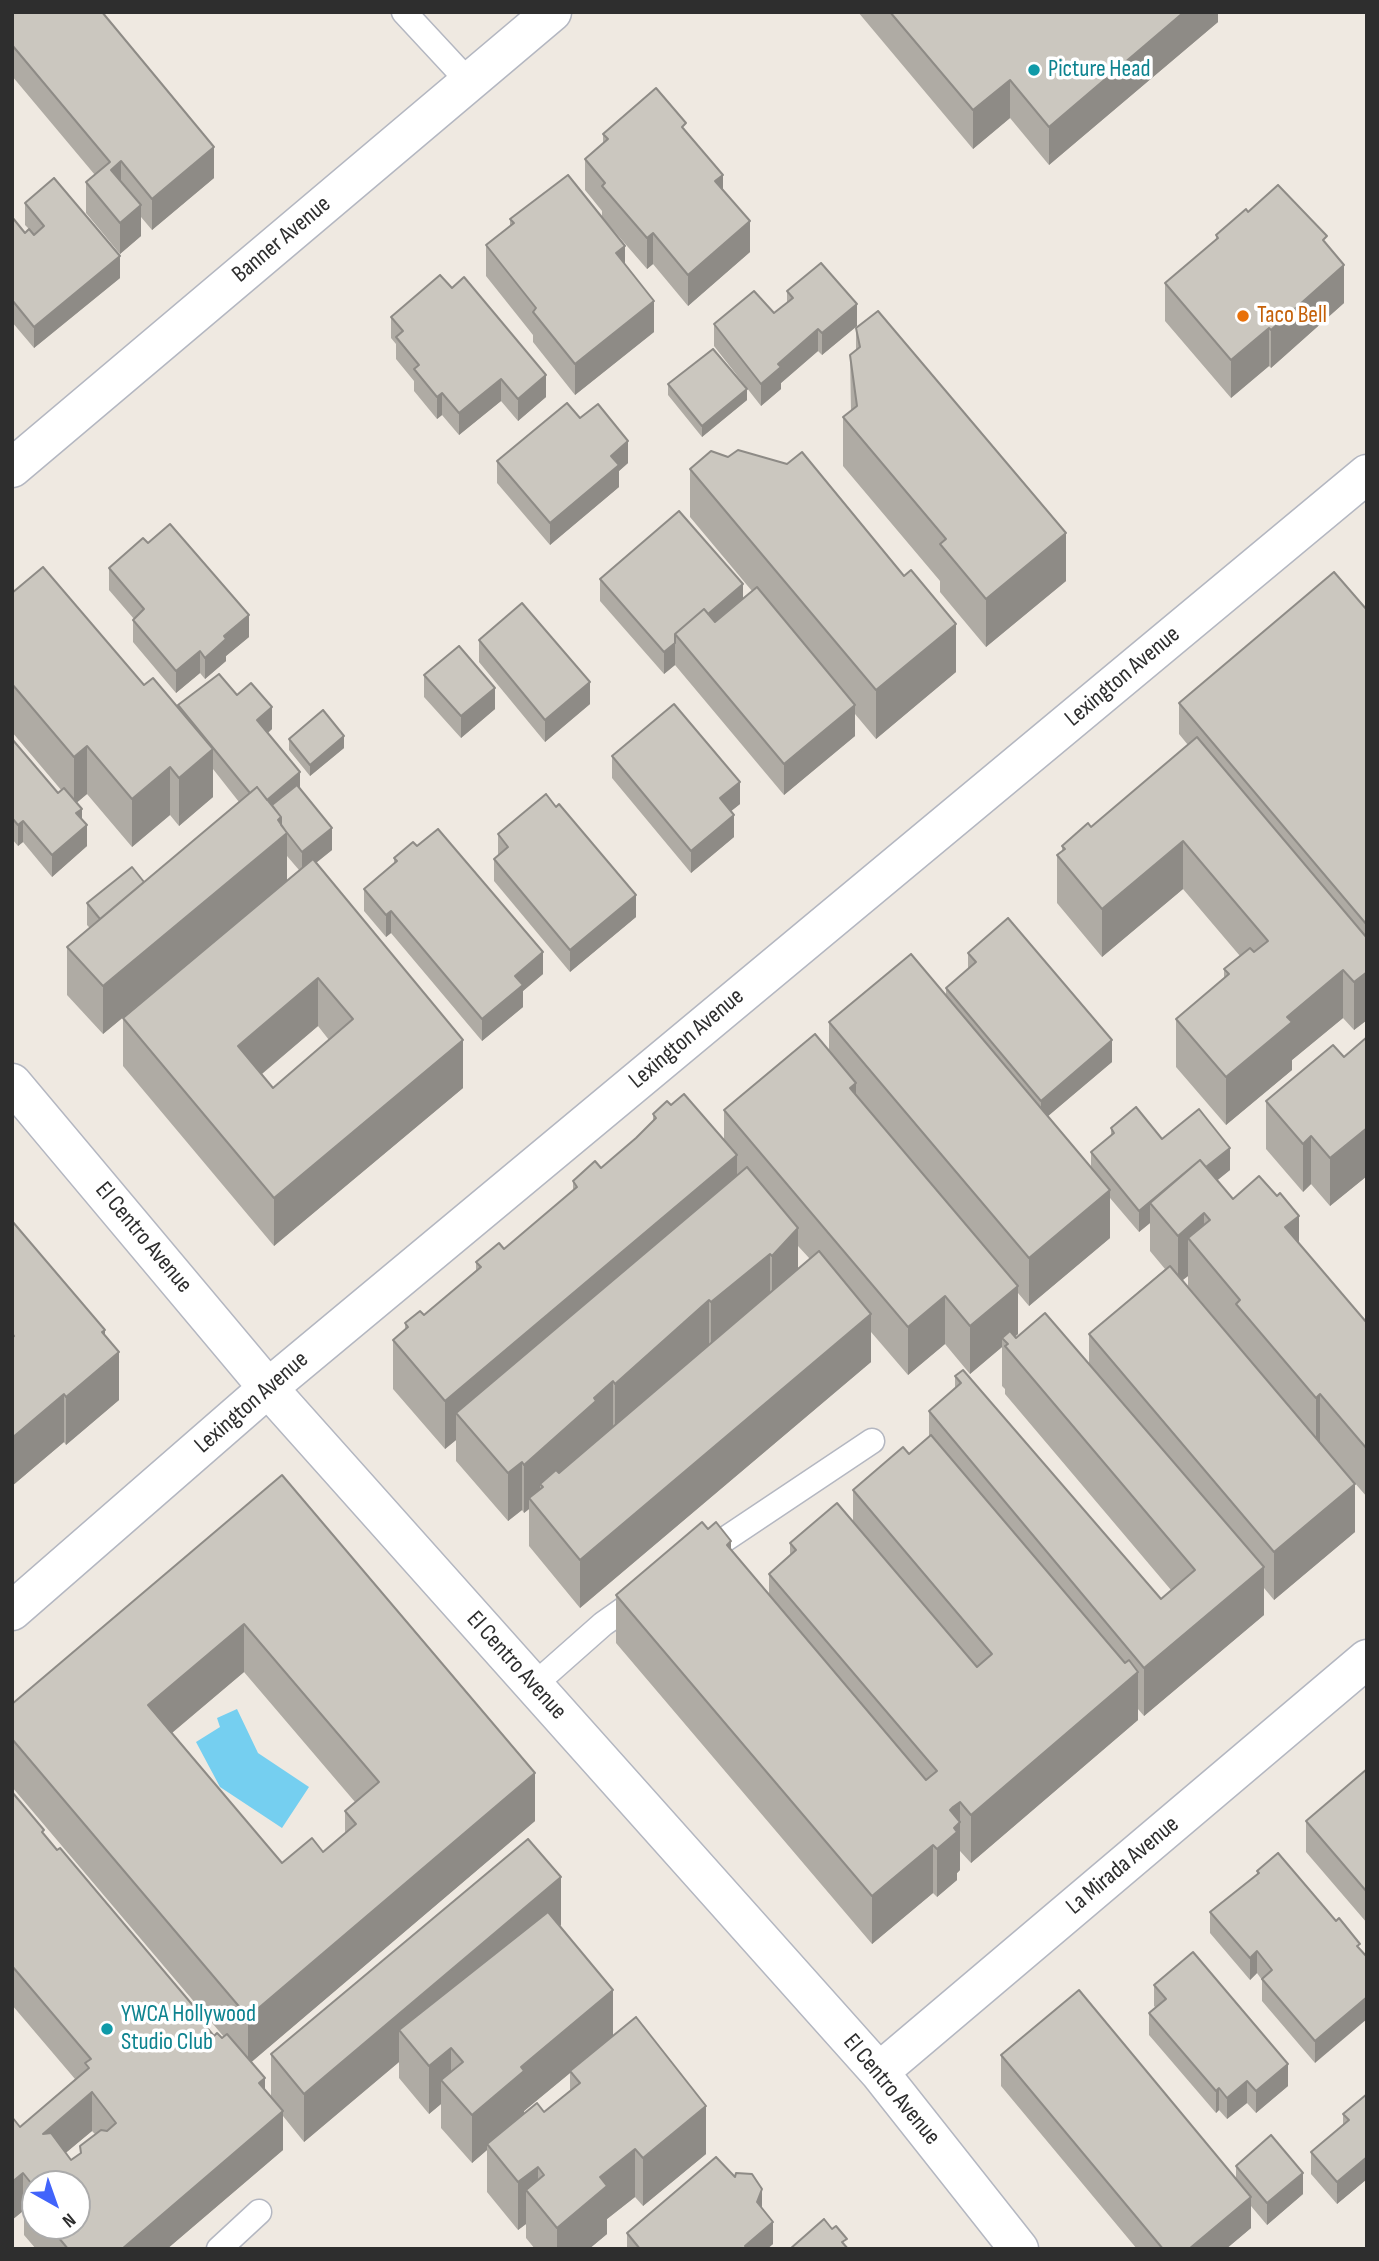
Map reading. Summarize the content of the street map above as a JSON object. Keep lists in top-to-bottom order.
{
  "streets": {
    "street": [
      "Banner Avenue",
      "Lexington Avenue",
      "El Centro Avenue",
      "La Mirada Avenue"
    ]
  },
  "crossings": [
    ["Lexington Avenue", "El Centro Avenue"],
    ["El Centro Avenue", "La Mirada Avenue"]
  ],
  "places": ["Picture Head", "Taco Bell", "YWCA Hollywood Studio Club"],
  "north": "bottom right"
}
